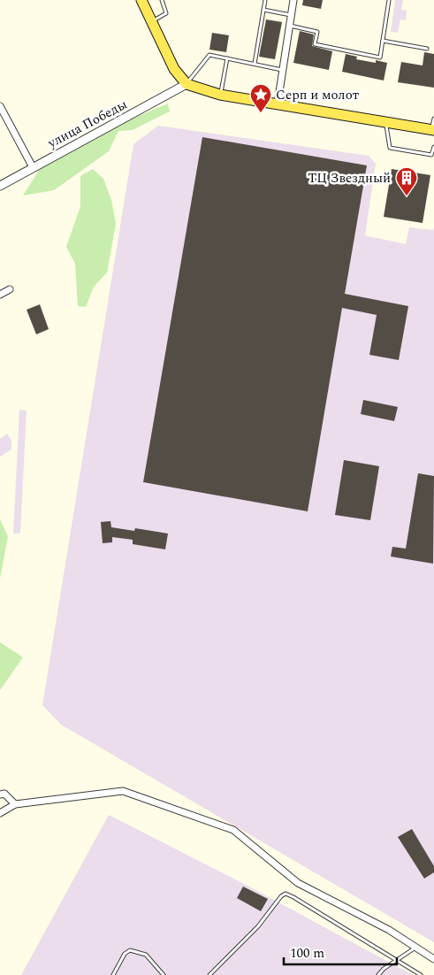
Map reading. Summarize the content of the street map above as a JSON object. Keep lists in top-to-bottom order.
{
  "streets": {
    "street": ["улица Победы"]
  },
  "places": {
    "place": ["Серп и молот"],
    "building": ["ТЦ Звездный"]
  },
  "scale_bar": "100 m"
}
